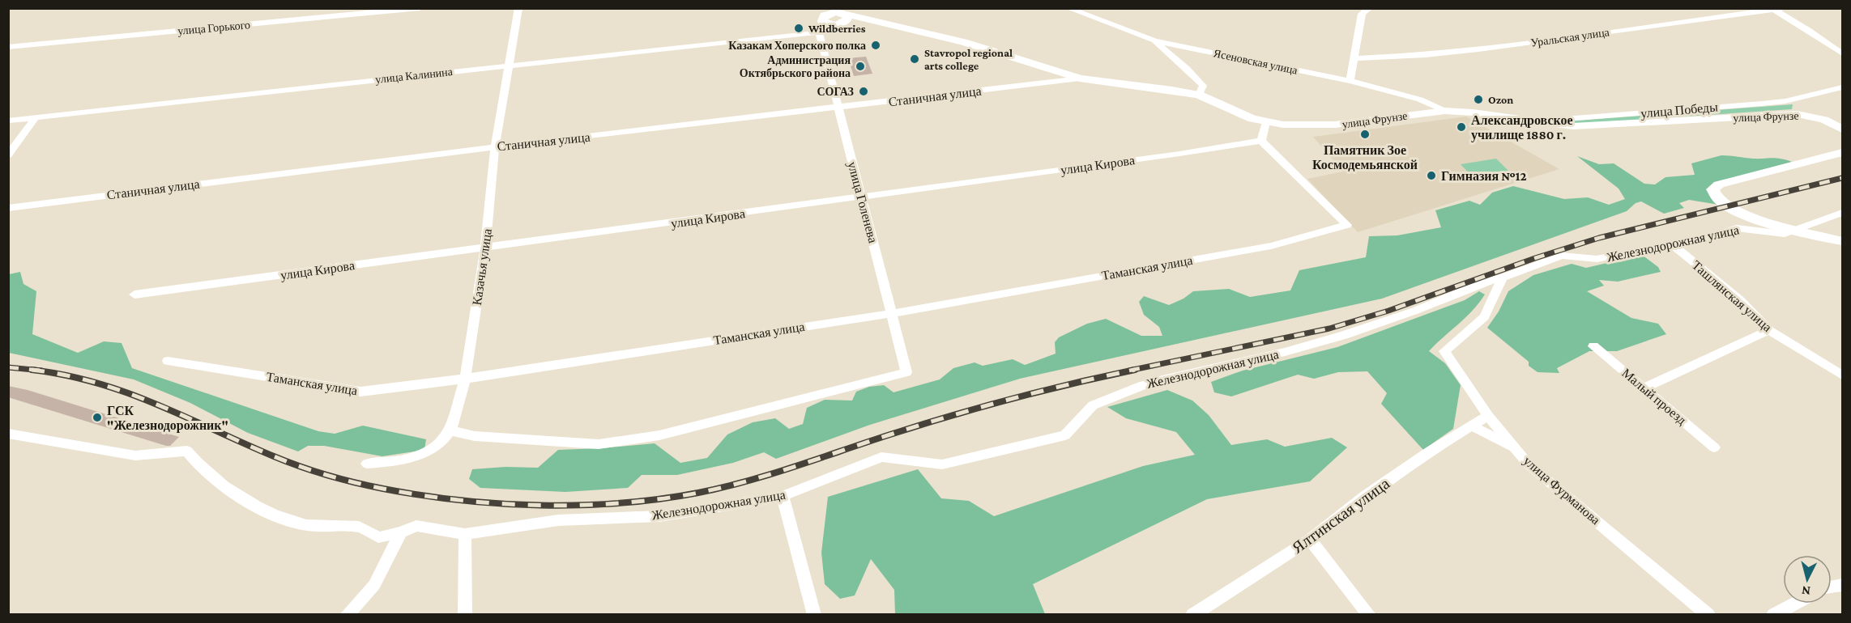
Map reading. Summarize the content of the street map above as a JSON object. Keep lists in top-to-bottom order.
{
  "streets": {
    "main road": ["улица Фрунзе"],
    "street": [
      "улица Горького",
      "Уральская улица",
      "Ясеновская улица",
      "улица Калинина",
      "Станичная улица",
      "улица Победы",
      "улица Кирова",
      "улица Голенева",
      "Железнодорожная улица",
      "Казачья улица",
      "Таманская улица",
      "Ташлянская улица",
      "Малый проезд",
      "улица Фурманова",
      "Ялтинская улица"
    ]
  },
  "crossings": [
    ["Ясеновская улица", "улица Фрунзе"],
    ["улица Калинина", "улица Голенева"],
    ["улица Калинина", "Казачья улица"],
    ["Станичная улица", "улица Фрунзе"],
    ["Станичная улица", "улица Голенева"],
    ["Станичная улица", "Казачья улица"],
    ["улица Победы", "улица Фрунзе"],
    ["улица Кирова", "улица Голенева"],
    ["улица Кирова", "Казачья улица"],
    ["улица Кирова", "Таманская улица"],
    ["улица Голенева", "Казачья улица"],
    ["улица Голенева", "Таманская улица"],
    ["Железнодорожная улица", "Ташлянская улица"],
    ["Железнодорожная улица", "улица Фурманова"],
    ["Казачья улица", "Таманская улица"],
    ["улица Фурманова", "Ялтинская улица"]
  ],
  "places": [
    "Wildberries",
    "Казакам Хоперского полка",
    "Stavropol regional arts college",
    "Администрация Октябрьского района",
    "СОГАЗ",
    "Ozon",
    "Александровское училище 1880 г.",
    "Памятник Зое Космодемьянской",
    "Гимназия №12",
    "ГСК \"Железнодорожник\""
  ],
  "north": "bottom"
}
